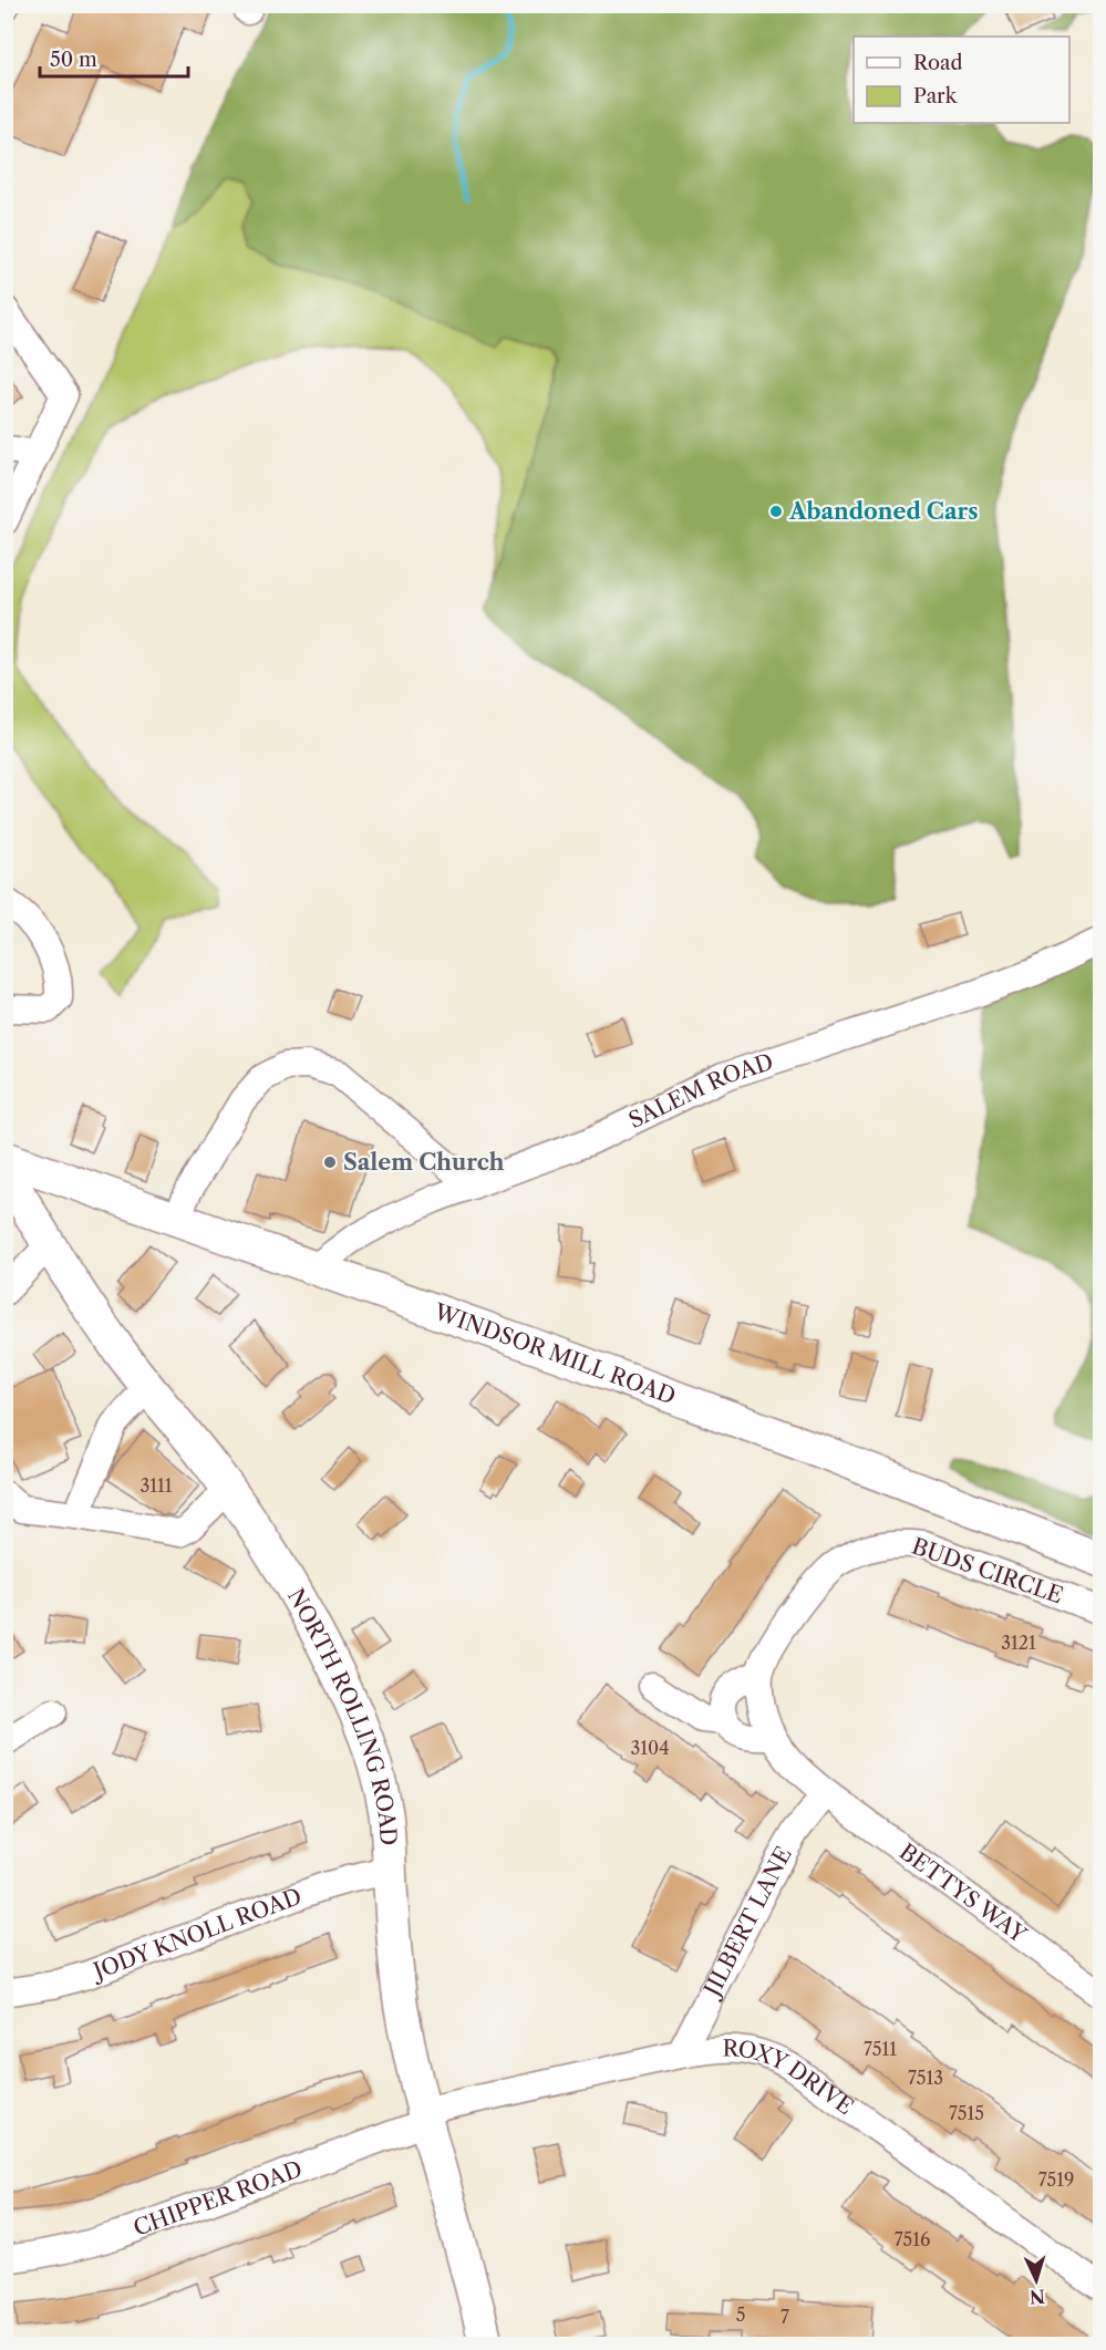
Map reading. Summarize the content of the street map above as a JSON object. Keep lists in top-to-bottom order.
{
  "streets": {
    "main road": ["WINDSOR MILL ROAD", "NORTH ROLLING ROAD"],
    "street": [
      "SALEM ROAD",
      "BUDS CIRCLE",
      "BETTYS WAY",
      "JILBERT LANE",
      "JODY KNOLL ROAD",
      "ROXY DRIVE",
      "CHIPPER ROAD"
    ]
  },
  "crossings": [
    ["SALEM ROAD", "WINDSOR MILL ROAD"],
    ["BUDS CIRCLE", "BETTYS WAY"],
    ["BUDS CIRCLE", "JILBERT LANE"],
    ["NORTH ROLLING ROAD", "JODY KNOLL ROAD"],
    ["NORTH ROLLING ROAD", "ROXY DRIVE"],
    ["NORTH ROLLING ROAD", "CHIPPER ROAD"],
    ["BETTYS WAY", "JILBERT LANE"],
    ["JILBERT LANE", "ROXY DRIVE"],
    ["ROXY DRIVE", "CHIPPER ROAD"]
  ],
  "places": ["Abandoned Cars", "Salem Church"],
  "house_numbers": [
    "3111",
    "3121",
    "3104",
    "7511",
    "7513",
    "7515",
    "7519",
    "7516",
    "5",
    "7"
  ],
  "legend": ["Road", "Park"],
  "scale_bar": "50 m",
  "north": "bottom"
}
